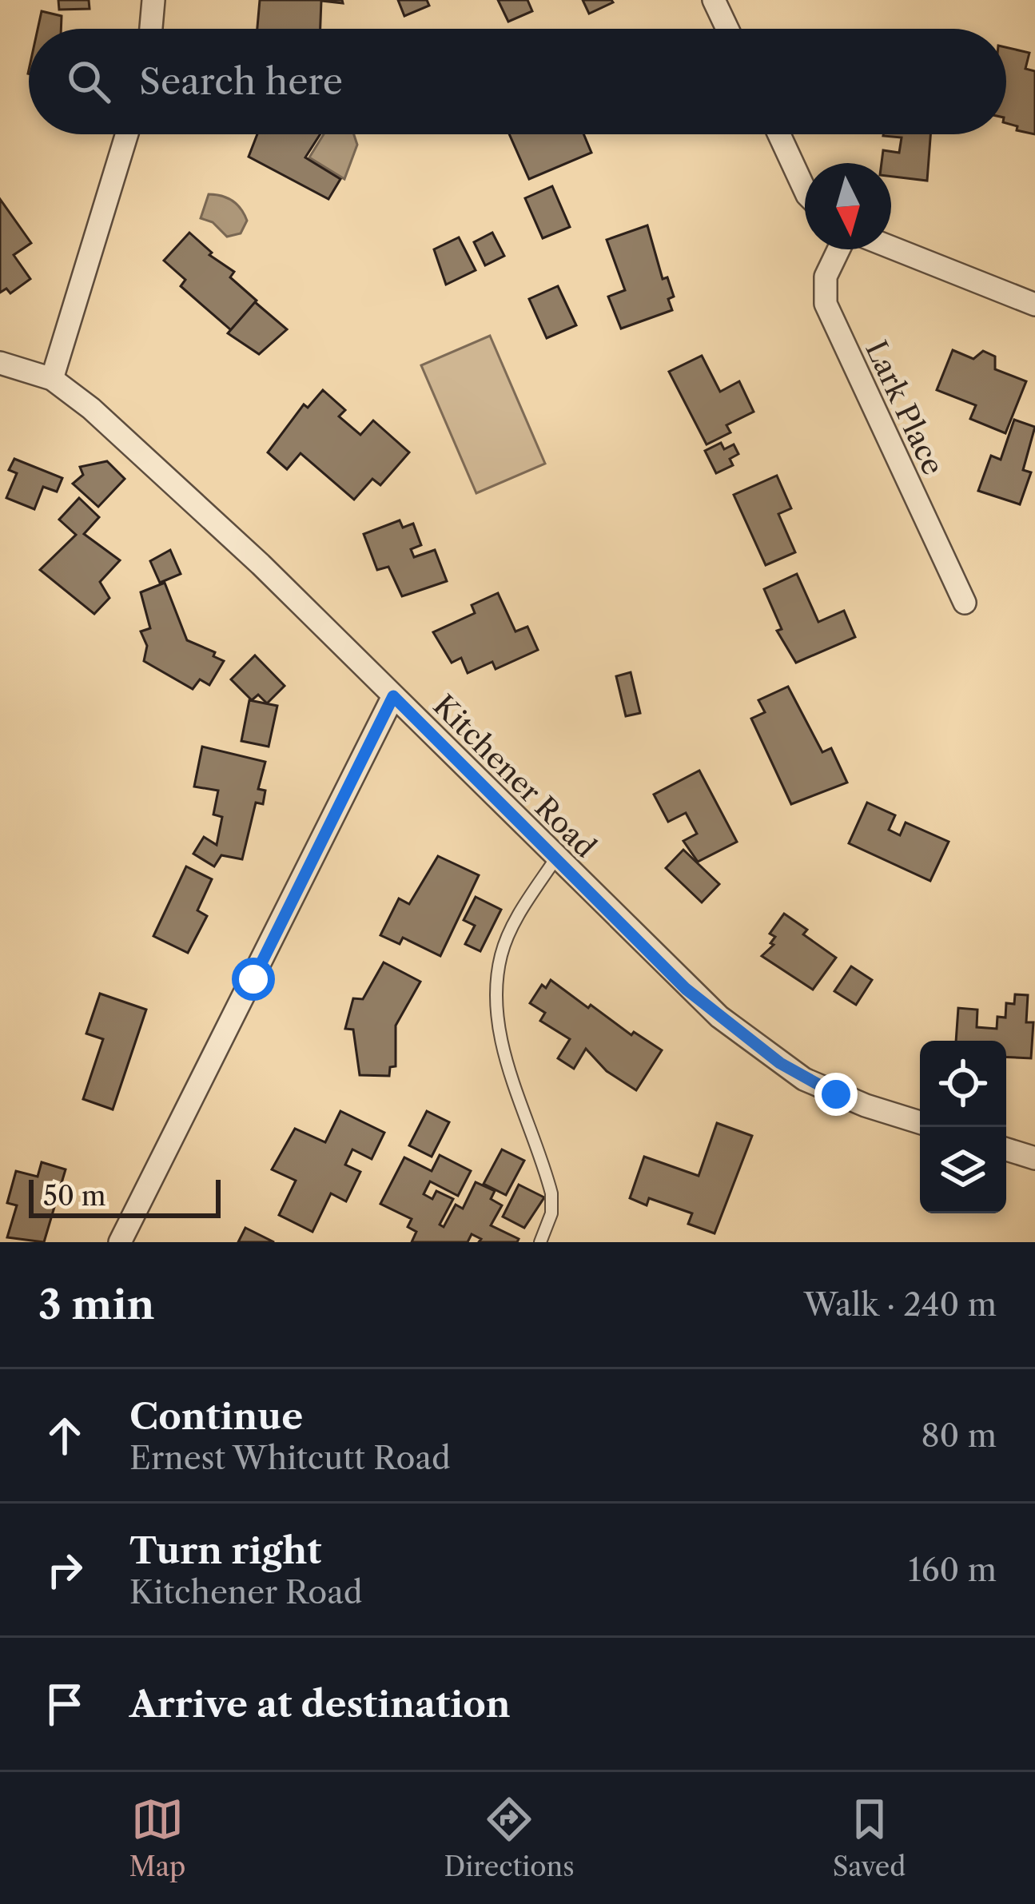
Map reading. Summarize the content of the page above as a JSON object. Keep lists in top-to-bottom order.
{
  "streets": {
    "street": ["Lark Place", "Kitchener Road"]
  },
  "scale_bar": "50 m",
  "north": "bottom",
  "page": {
    "search": "Search here",
    "scale": "50 m",
    "heading": ["3 min", "Walk · 240 m"],
    "list": [
      ["Continue", "Ernest Whitcutt Road", "80 m"],
      ["Turn right", "Kitchener Road", "160 m"],
      "Arrive at destination"
    ],
    "nav": ["Map", "Directions", "Saved"]
  }
}
